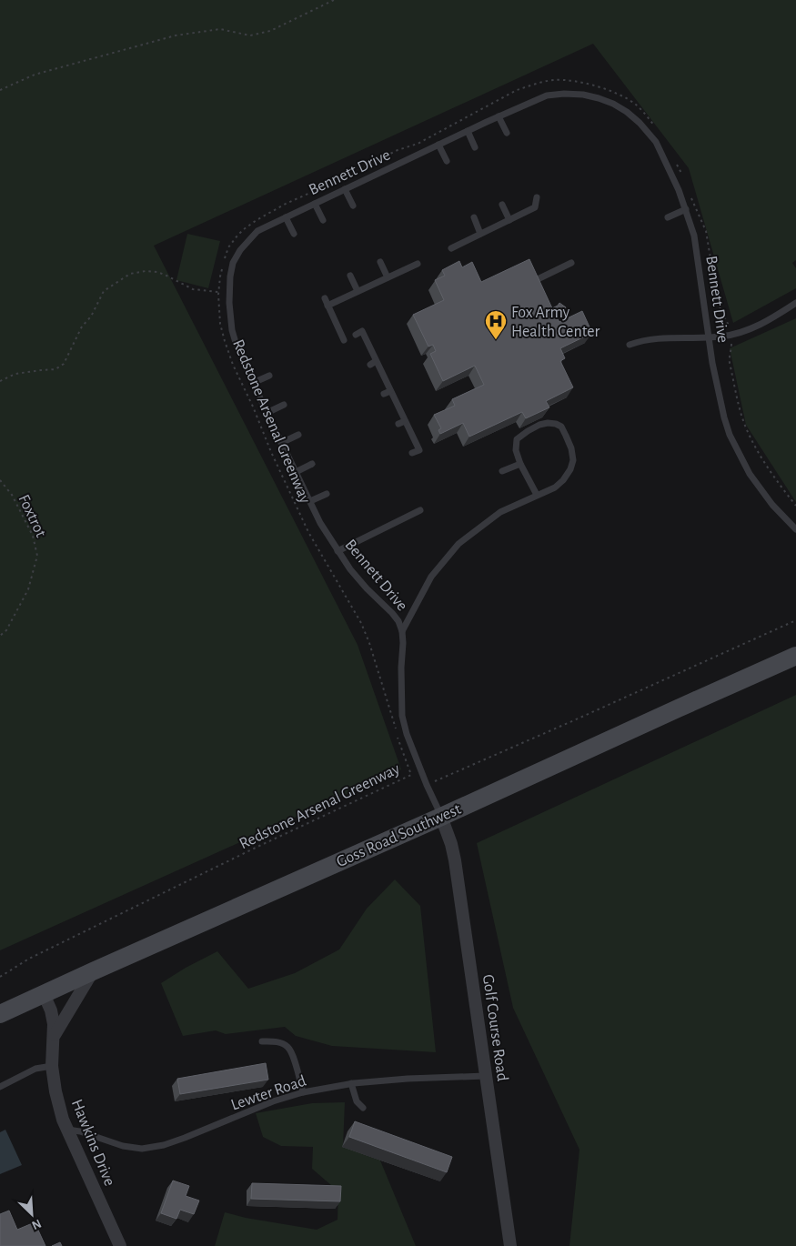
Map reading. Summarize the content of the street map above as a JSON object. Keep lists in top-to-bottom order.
{
  "streets": {
    "street": ["Goss Road Southwest", "Golf Course Road", "Hawkins Drive"],
    "lane": ["Bennett Drive", "Lewter Road"],
    "path": ["Redstone Arsenal Greenway", "Foxtrot"]
  },
  "crossings": [
    ["Bennett Drive", "Goss Road Southwest"],
    ["Bennett Drive", "Golf Course Road"],
    ["Goss Road Southwest", "Golf Course Road"],
    ["Goss Road Southwest", "Hawkins Drive"],
    ["Golf Course Road", "Lewter Road"],
    ["Lewter Road", "Hawkins Drive"]
  ],
  "places": {
    "hospital": ["Fox Army Health Center"]
  },
  "north": "bottom right"
}
